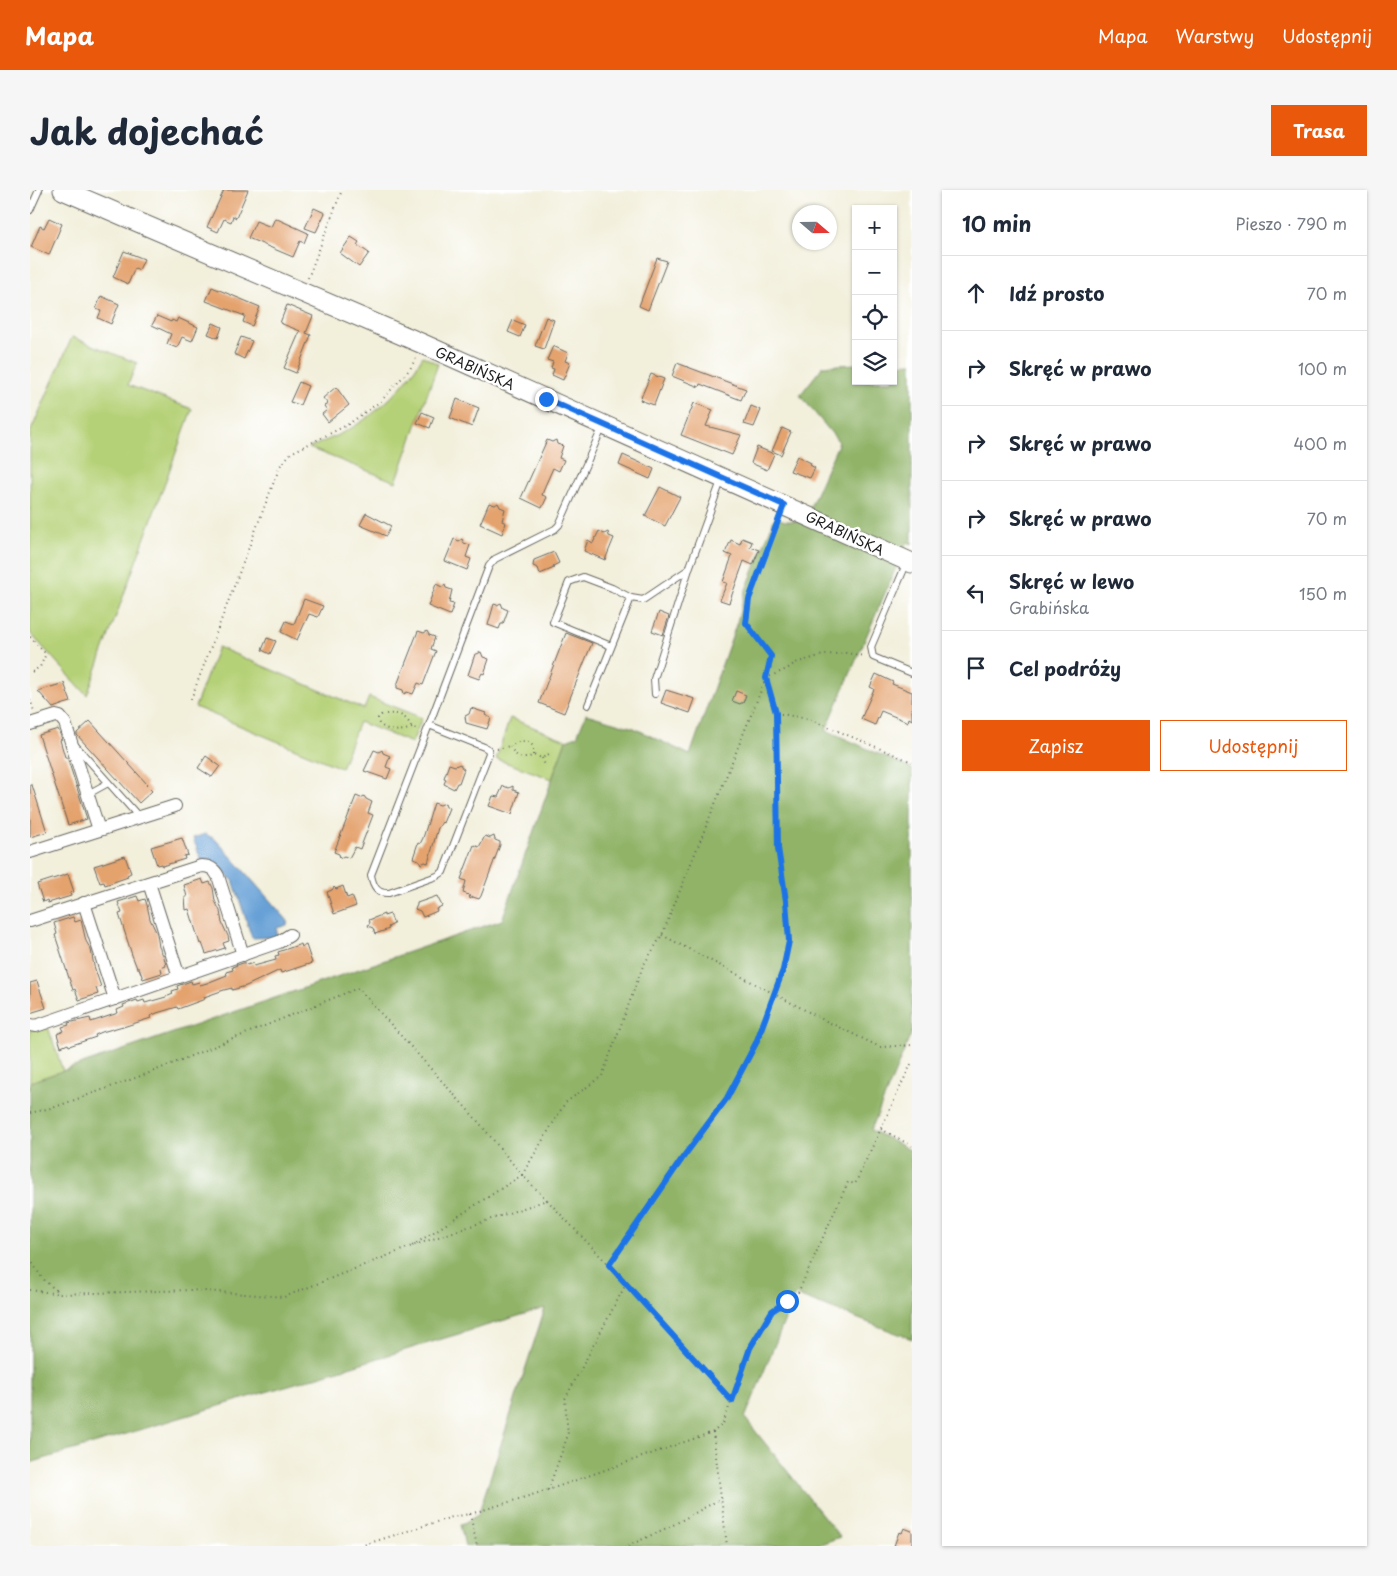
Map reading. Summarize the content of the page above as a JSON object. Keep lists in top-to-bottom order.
{
  "streets": {
    "street": ["GRABIŃSKA"]
  },
  "north": "right",
  "page": {
    "header": "Mapa",
    "nav": ["Mapa", "Warstwy", "Udostępnij"],
    "title": "Jak dojechać",
    "buttons": [
      "Trasa",
      ["Zapisz", "Udostępnij"]
    ],
    "heading": ["10 min", "Pieszo · 790 m"],
    "map_buttons": ["+", "−"],
    "list": [
      ["Idź prosto", "70 m"],
      ["Skręć w prawo", "100 m"],
      ["Skręć w prawo", "400 m"],
      ["Skręć w prawo", "70 m"],
      ["Skręć w lewo", "Grabińska", "150 m"],
      "Cel podróży"
    ]
  }
}
